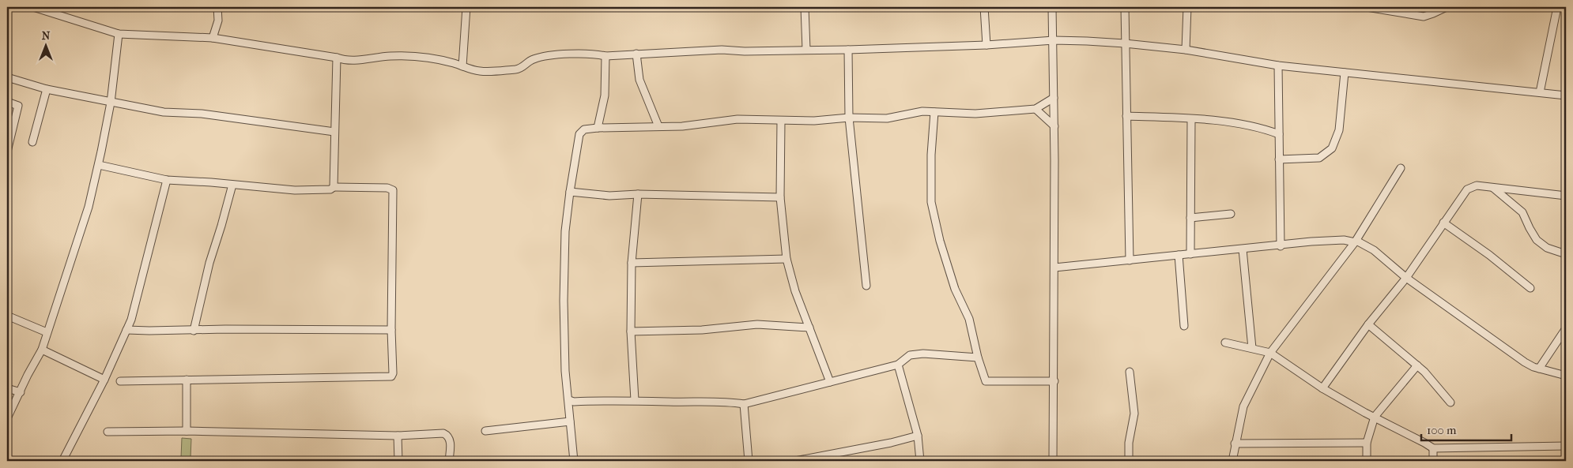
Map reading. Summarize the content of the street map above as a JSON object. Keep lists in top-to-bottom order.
{
  "scale_bar": "100 m",
  "north": "top"
}
